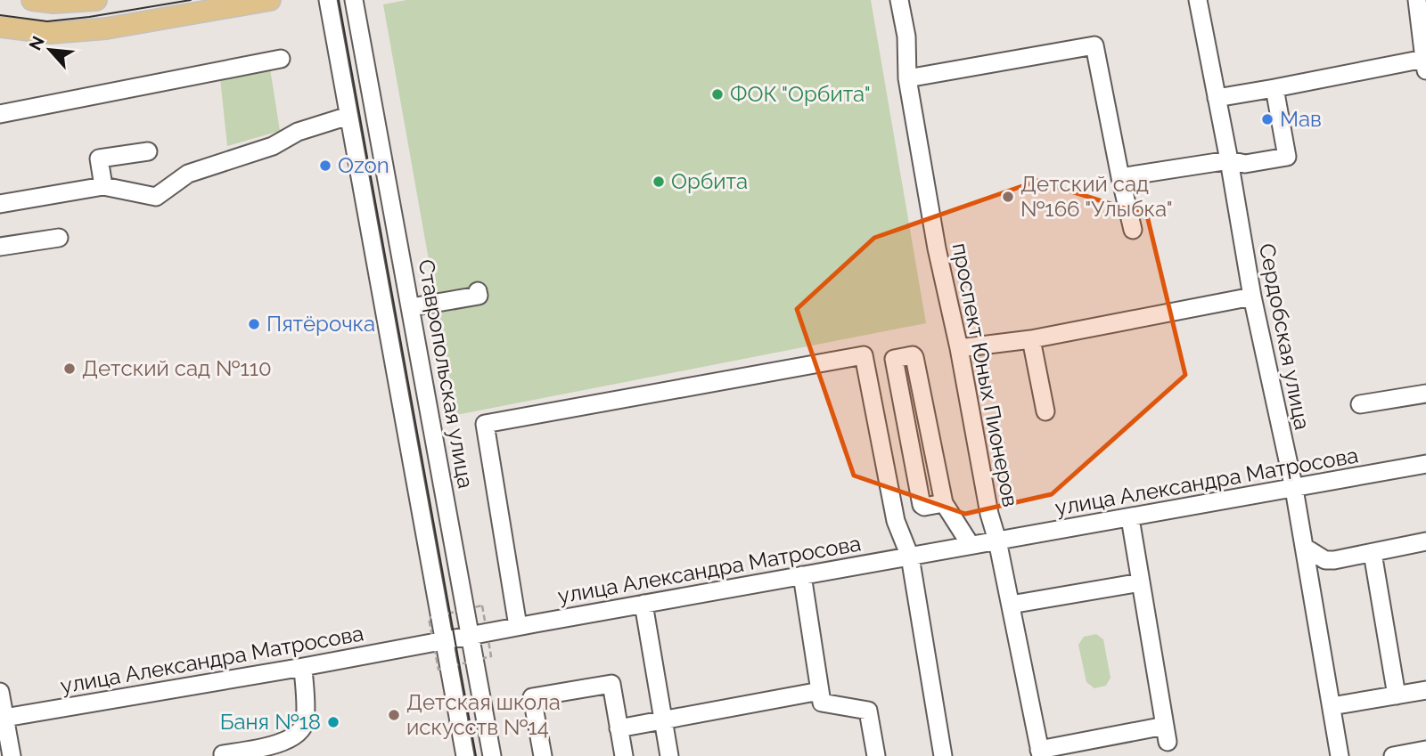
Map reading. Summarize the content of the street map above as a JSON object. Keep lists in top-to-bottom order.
{
  "streets": {
    "street": [
      "Сердобская улица",
      "Ставропольская улица",
      "проспект Юных Пионеров",
      "улица Александра Матросова"
    ]
  },
  "crossings": [
    ["Сердобская улица", "улица Александра Матросова"],
    ["Ставропольская улица", "улица Александра Матросова"],
    ["проспект Юных Пионеров", "улица Александра Матросова"]
  ],
  "places": [
    "ФОК \"Орбита\"",
    "Мав",
    "Ozon",
    "Орбита",
    "Детский сад №166 \"Улыбка\"",
    "Пятёрочка",
    "Детский сад №110",
    "Детская школа искусств №14",
    "Баня №18"
  ],
  "north": "top left"
}
